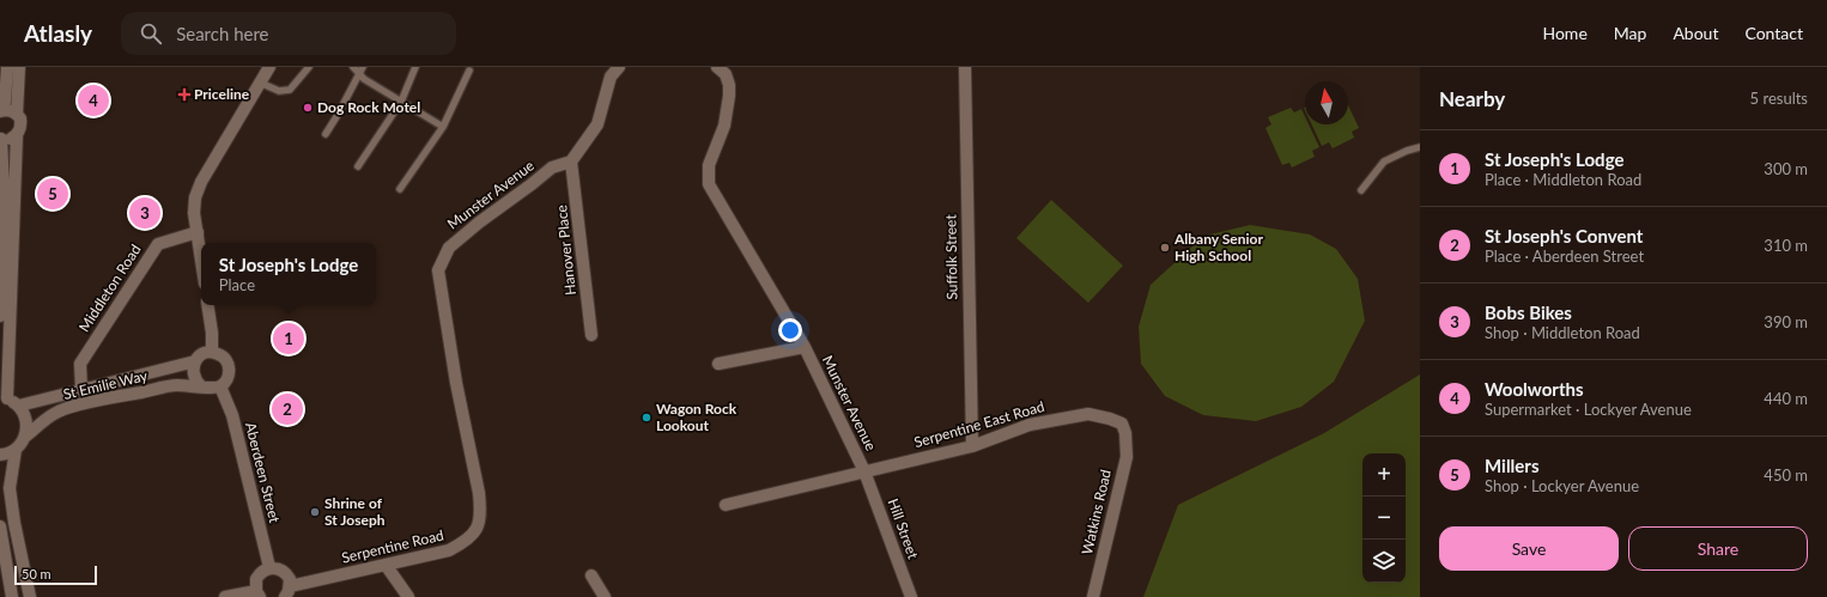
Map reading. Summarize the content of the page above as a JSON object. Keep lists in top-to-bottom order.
{
  "streets": {
    "street": [
      "Munster Avenue",
      "Hanover Place",
      "Suffolk Street",
      "Middleton Road",
      "St Emilie Way",
      "Serpentine East Road",
      "Aberdeen Street",
      "Watkins Road",
      "Hill Street",
      "Serpentine Road"
    ]
  },
  "crossings": [
    ["Munster Avenue", "Hanover Place"],
    ["Munster Avenue", "Serpentine East Road"],
    ["Munster Avenue", "Hill Street"],
    ["Munster Avenue", "Serpentine Road"],
    ["Suffolk Street", "Serpentine East Road"],
    ["Middleton Road", "St Emilie Way"],
    ["St Emilie Way", "Aberdeen Street"],
    ["Serpentine East Road", "Watkins Road"],
    ["Serpentine East Road", "Hill Street"]
  ],
  "places": {
    "health": ["Priceline"],
    "other": [
      "Dog Rock Motel",
      "Albany Senior High School",
      "Wagon Rock Lookout",
      "Shrine of St Joseph"
    ]
  },
  "scale_bar": "50 m",
  "north": "top",
  "page": {
    "header": "Atlasly",
    "search": "Search here",
    "nav": [
      "Home",
      "Map",
      "About",
      "Contact"
    ],
    "heading": ["Nearby", "5 results"],
    "pins": [
      "4",
      "5",
      "3",
      "1",
      "2"
    ],
    "list": [
      {
        "mark": "1",
        "name": "St Joseph's Lodge",
        "note": "Place · Middleton Road",
        "value": "300 m"
      },
      {
        "mark": "2",
        "name": "St Joseph's Convent",
        "note": "Place · Aberdeen Street",
        "value": "310 m"
      },
      {
        "mark": "3",
        "name": "Bobs Bikes",
        "note": "Shop · Middleton Road",
        "value": "390 m"
      },
      {
        "mark": "4",
        "name": "Woolworths",
        "note": "Supermarket · Lockyer Avenue",
        "value": "440 m"
      },
      {
        "mark": "5",
        "name": "Millers",
        "note": "Shop · Lockyer Avenue",
        "value": "450 m"
      }
    ],
    "popup": ["St Joseph's Lodge", "Place"],
    "map_buttons": ["+", "−"],
    "buttons": ["Save", "Share"],
    "scale": "50 m"
  }
}
